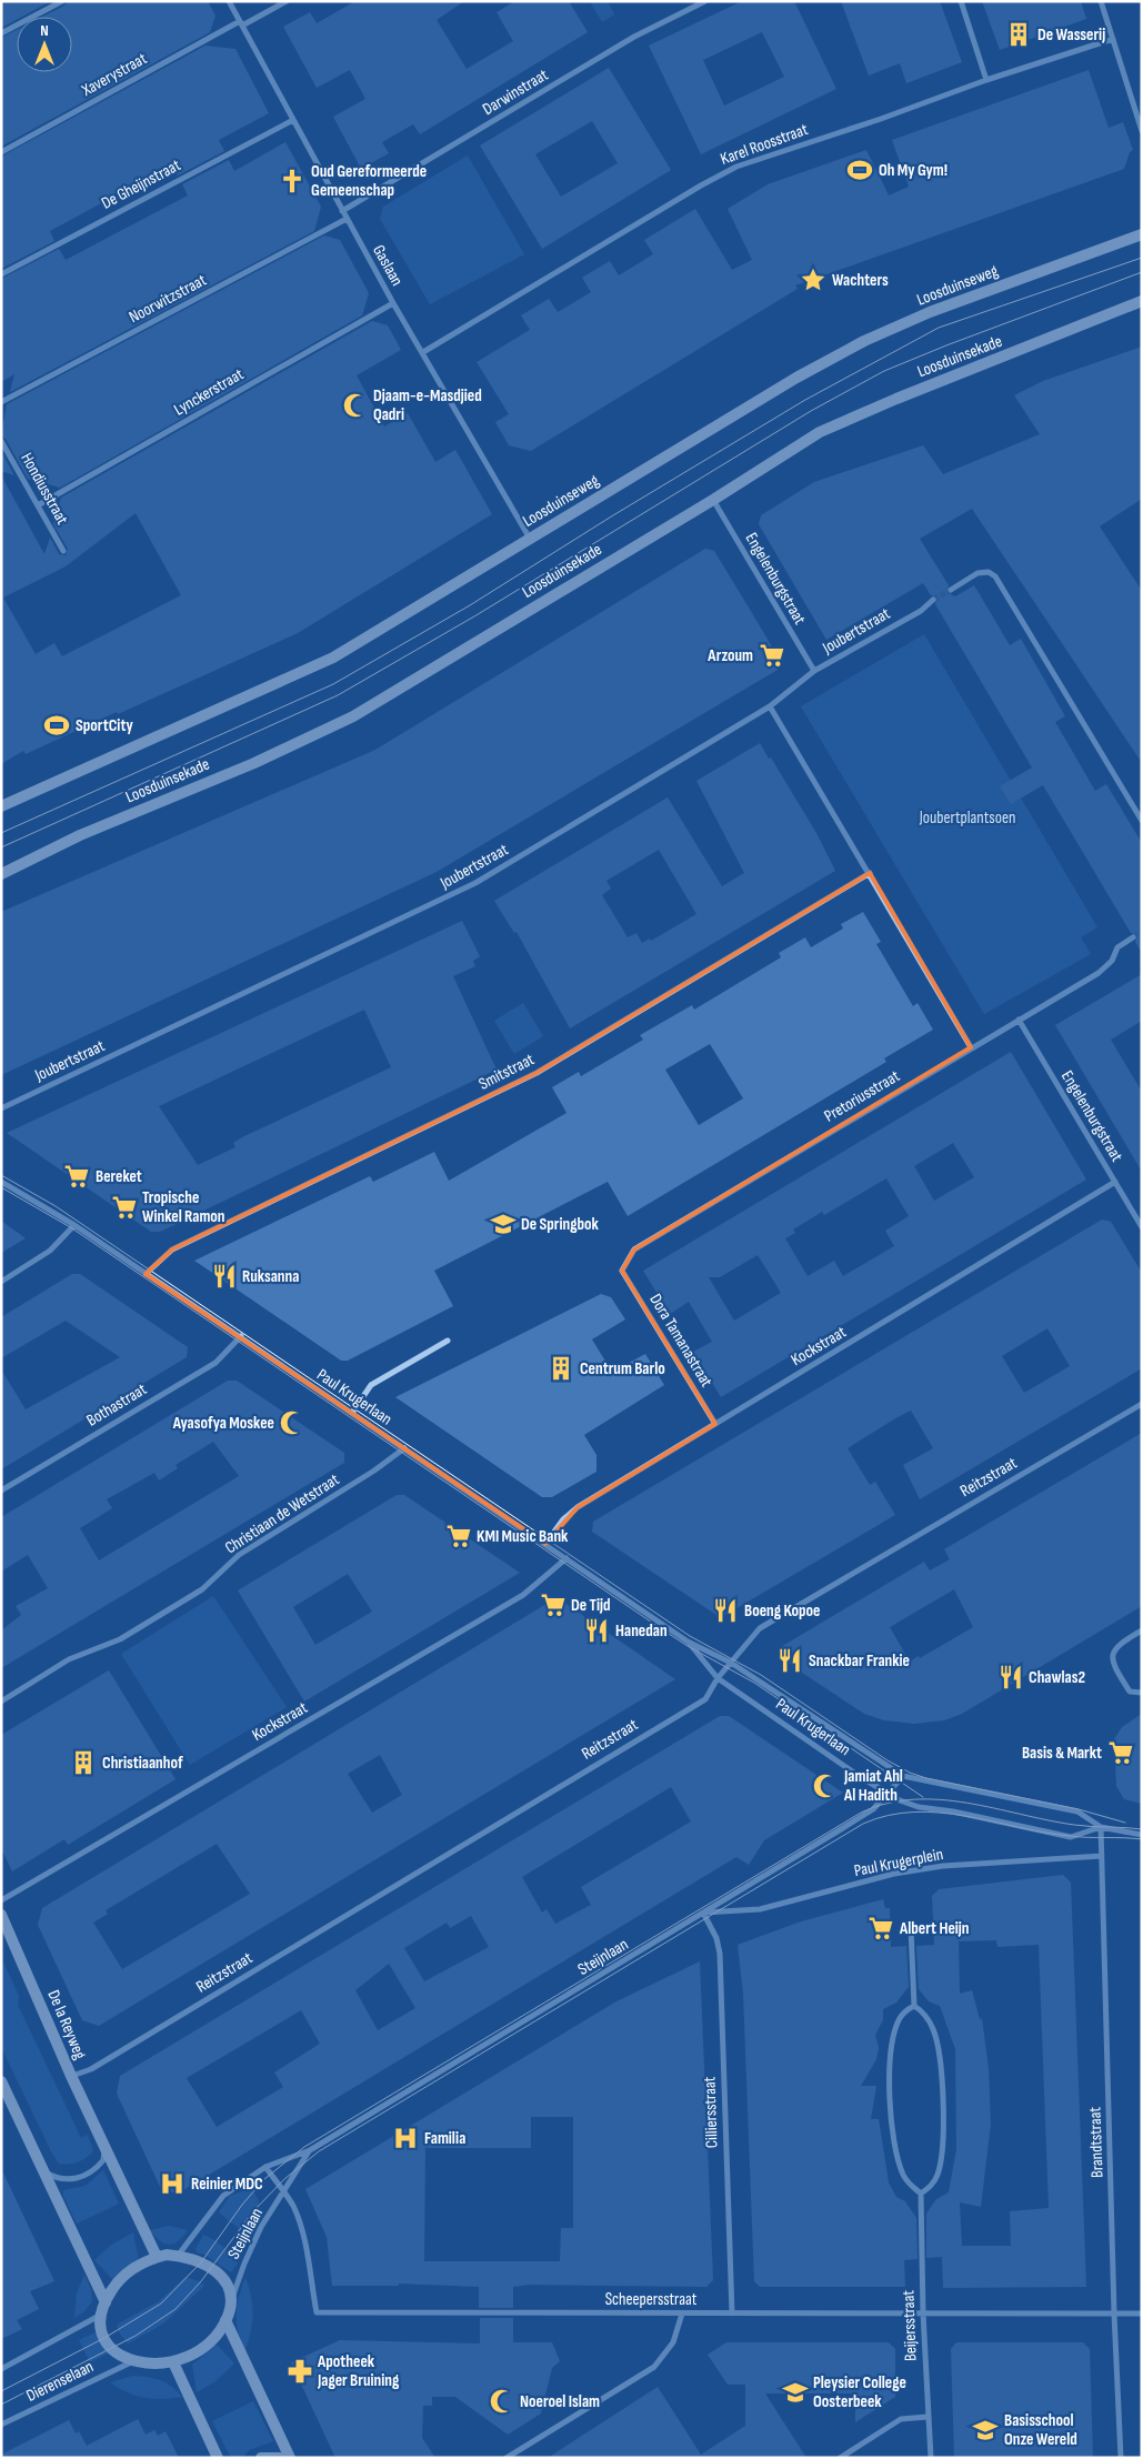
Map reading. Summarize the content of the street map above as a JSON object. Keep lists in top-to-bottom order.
{
  "streets": {
    "main road": ["Loosduinseweg", "Loosduinsekade", "De la Reyweg"],
    "street": [
      "Xaverystraat",
      "Darwinstraat",
      "Karel Roosstraat",
      "De Gheijnstraat",
      "Gaslaan",
      "Noorwitzstraat",
      "Lynckerstraat",
      "Hondiusstraat",
      "Engelenburgstraat",
      "Joubertstraat",
      "Smitstraat",
      "Pretoriusstraat",
      "Dora Tamanastraat",
      "Kockstraat",
      "Paul Krugerlaan",
      "Bothastraat",
      "Reitzstraat",
      "Christiaan de Wetstraat",
      "Paul Krugerplein",
      "Steijnlaan",
      "Cilliersstraat",
      "Brandtstraat",
      "Scheepersstraat",
      "Beijersstraat",
      "Dierenselaan"
    ]
  },
  "crossings": [
    ["Xaverystraat", "Gaslaan"],
    ["Darwinstraat", "Gaslaan"],
    ["Karel Roosstraat", "Gaslaan"],
    ["De Gheijnstraat", "Gaslaan"],
    ["Gaslaan", "Loosduinseweg"],
    ["Gaslaan", "Noorwitzstraat"],
    ["Gaslaan", "Lynckerstraat"],
    ["Loosduinsekade", "Engelenburgstraat"],
    ["Lynckerstraat", "Hondiusstraat"],
    ["Engelenburgstraat", "Joubertstraat"],
    ["Engelenburgstraat", "Pretoriusstraat"],
    ["Engelenburgstraat", "Kockstraat"],
    ["Smitstraat", "Paul Krugerlaan"],
    ["Pretoriusstraat", "Dora Tamanastraat"],
    ["Dora Tamanastraat", "Kockstraat"],
    ["Kockstraat", "Paul Krugerlaan"],
    ["Paul Krugerlaan", "Bothastraat"],
    ["Paul Krugerlaan", "Reitzstraat"],
    ["Paul Krugerlaan", "Christiaan de Wetstraat"],
    ["Paul Krugerlaan", "Steijnlaan"],
    ["Paul Krugerlaan", "Brandtstraat"],
    ["Reitzstraat", "De la Reyweg"],
    ["Paul Krugerplein", "Steijnlaan"],
    ["Paul Krugerplein", "Cilliersstraat"],
    ["Paul Krugerplein", "Brandtstraat"],
    ["Steijnlaan", "De la Reyweg"],
    ["Steijnlaan", "Cilliersstraat"],
    ["Steijnlaan", "Scheepersstraat"],
    ["Steijnlaan", "Dierenselaan"],
    ["De la Reyweg", "Dierenselaan"],
    ["Cilliersstraat", "Scheepersstraat"],
    ["Brandtstraat", "Scheepersstraat"],
    ["Scheepersstraat", "Beijersstraat"]
  ],
  "parks": ["Joubertplantsoen"],
  "places": {
    "building": ["De Wasserij", "Centrum Barlo", "Christiaanhof"],
    "sports": ["Oh My Gym!", "SportCity"],
    "church": ["Oud Gereformeerde Gemeenschap"],
    "place": ["Wachters"],
    "mosque": [
      "Djaam-e-Masdjied Qadri",
      "Ayasofya Moskee",
      "Jamiat Ahl Al Hadith",
      "Noeroel Islam"
    ],
    "supermarket": [
      "Arzoum",
      "Bereket",
      "Tropische Winkel Ramon",
      "KMI Music Bank",
      "De Tijd",
      "Basis & Markt",
      "Albert Heijn"
    ],
    "school or university": ["De Springbok", "Pleysier College Oosterbeek", "Basisschool Onze Wereld"],
    "restaurant": [
      "Ruksanna",
      "Boeng Kopoe",
      "Hanedan",
      "Snackbar Frankie",
      "Chawlas2"
    ],
    "hospital": ["Familia", "Reinier MDC"],
    "pharmacy": ["Apotheek Jager Bruining"]
  },
  "north": "top"
}
